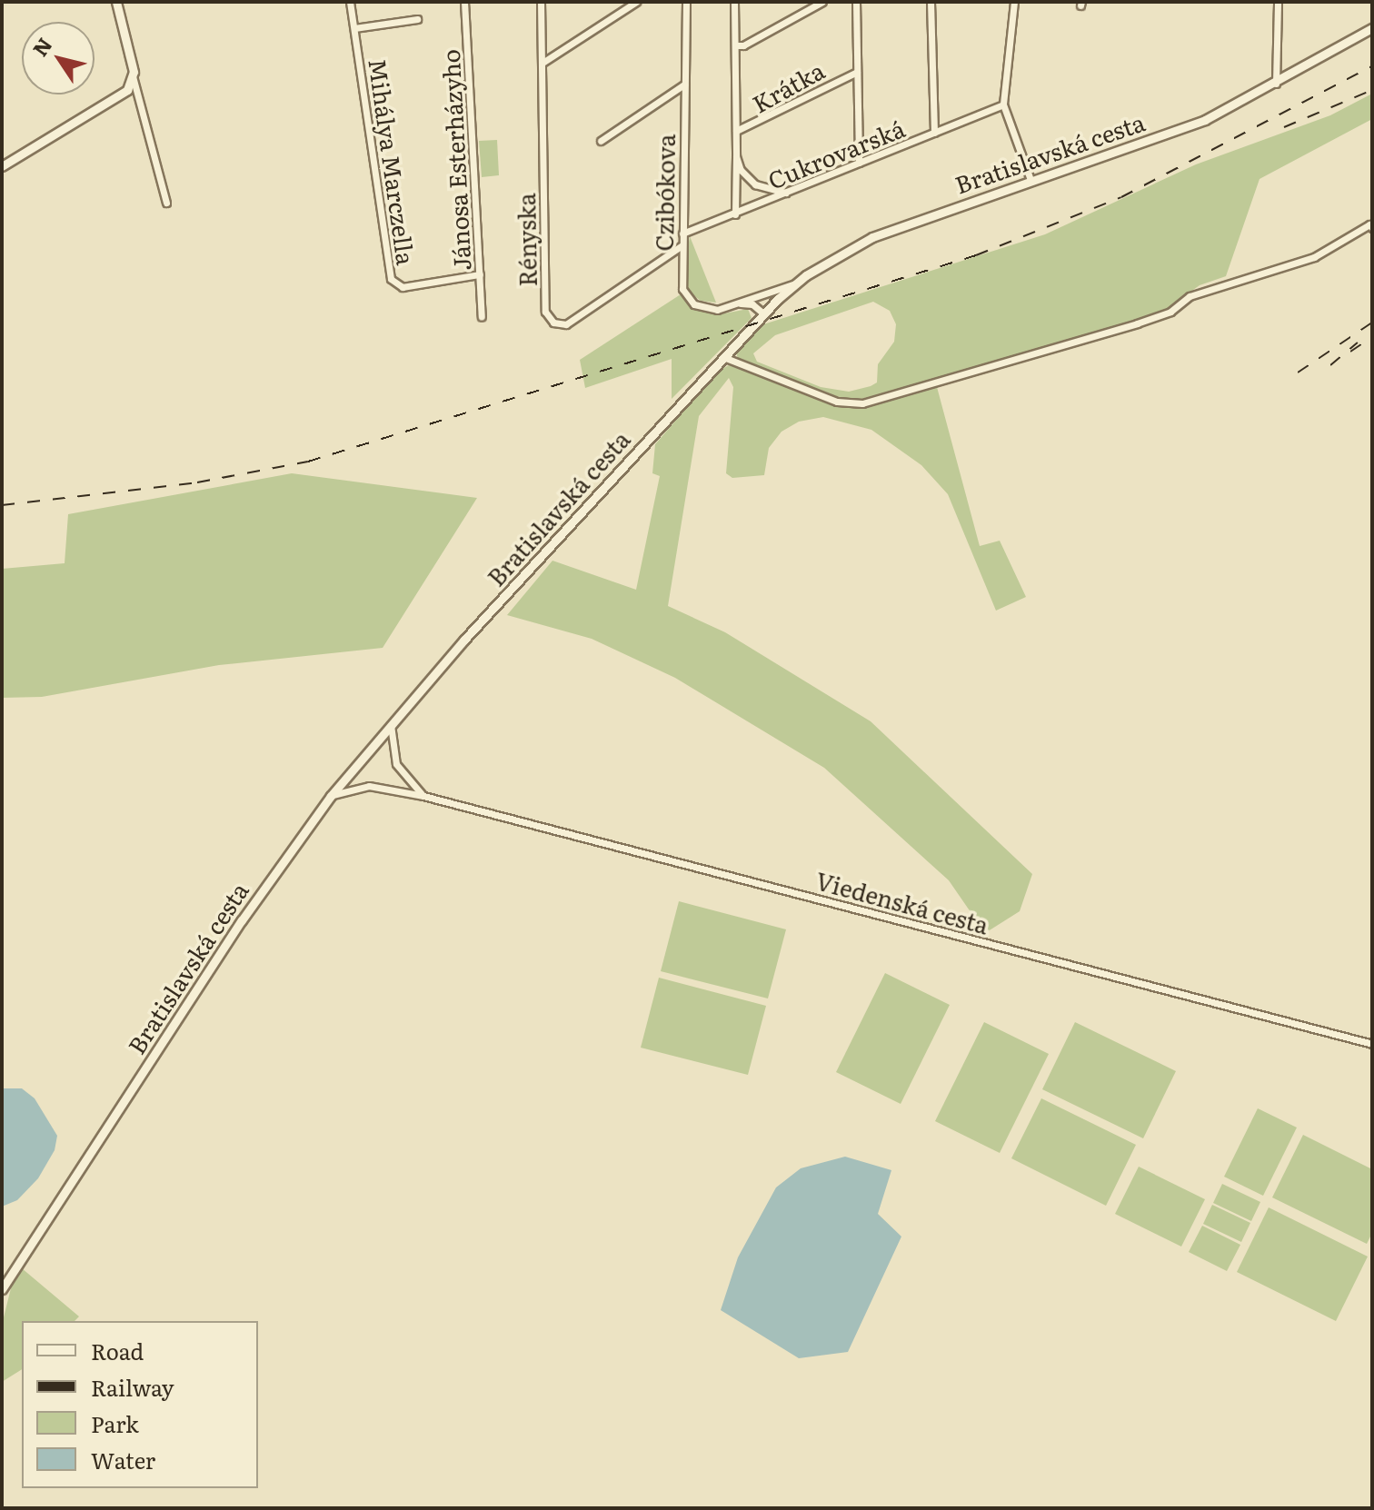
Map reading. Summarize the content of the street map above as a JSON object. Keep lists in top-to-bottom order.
{
  "streets": {
    "street": [
      "Krátka",
      "Bratislavská cesta",
      "Cukrovarská",
      "Jánosa Esterházyho",
      "Mihálya Marczella",
      "Czibókova",
      "Rényska",
      "Viedenská cesta"
    ]
  },
  "crossings": [
    ["Bratislavská cesta", "Czibókova"],
    ["Bratislavská cesta", "Viedenská cesta"],
    ["Cukrovarská", "Czibókova"],
    ["Jánosa Esterházyho", "Mihálya Marczella"],
    ["Czibókova", "Rényska"]
  ],
  "legend": [
    "Road",
    "Railway",
    "Park",
    "Water"
  ],
  "north": "top left"
}
